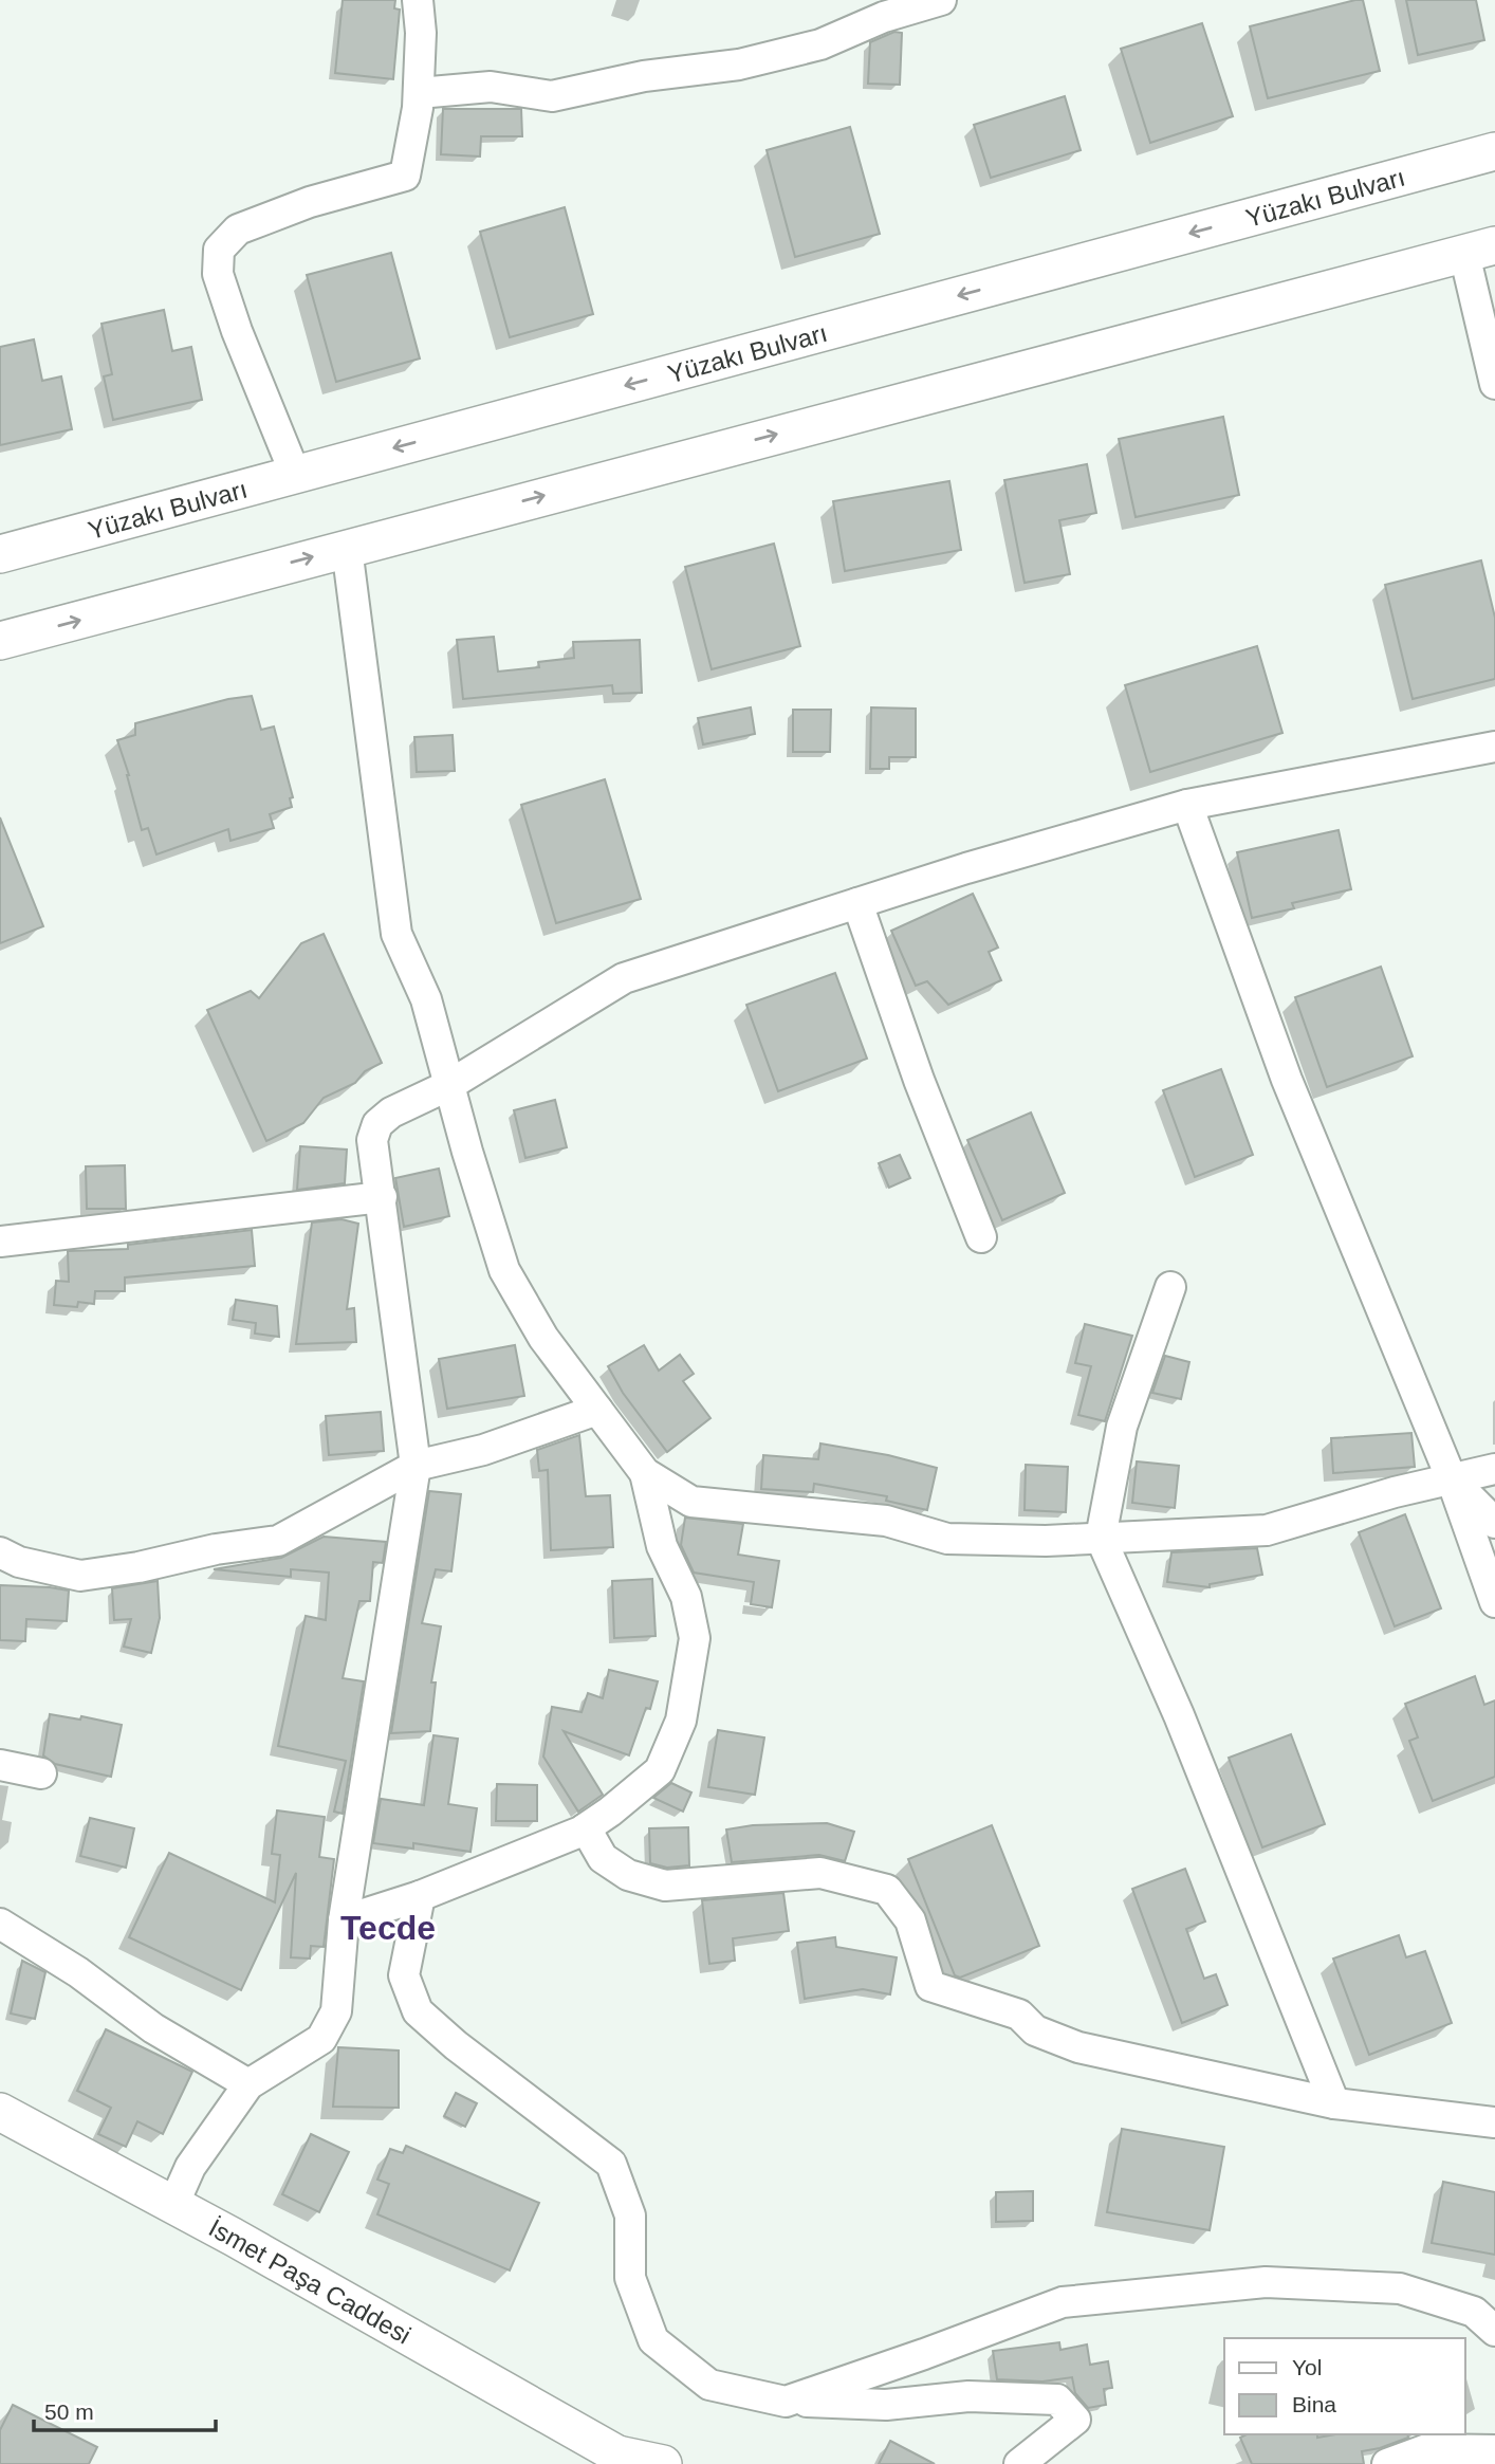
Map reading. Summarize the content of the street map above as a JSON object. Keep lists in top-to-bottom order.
{
  "streets": {
    "main road": ["Yüzakı Bulvarı", "İsmet Paşa Caddesi"]
  },
  "districts": ["Tecde"],
  "legend": ["Yol", "Bina"],
  "scale_bar": "50 m"
}
